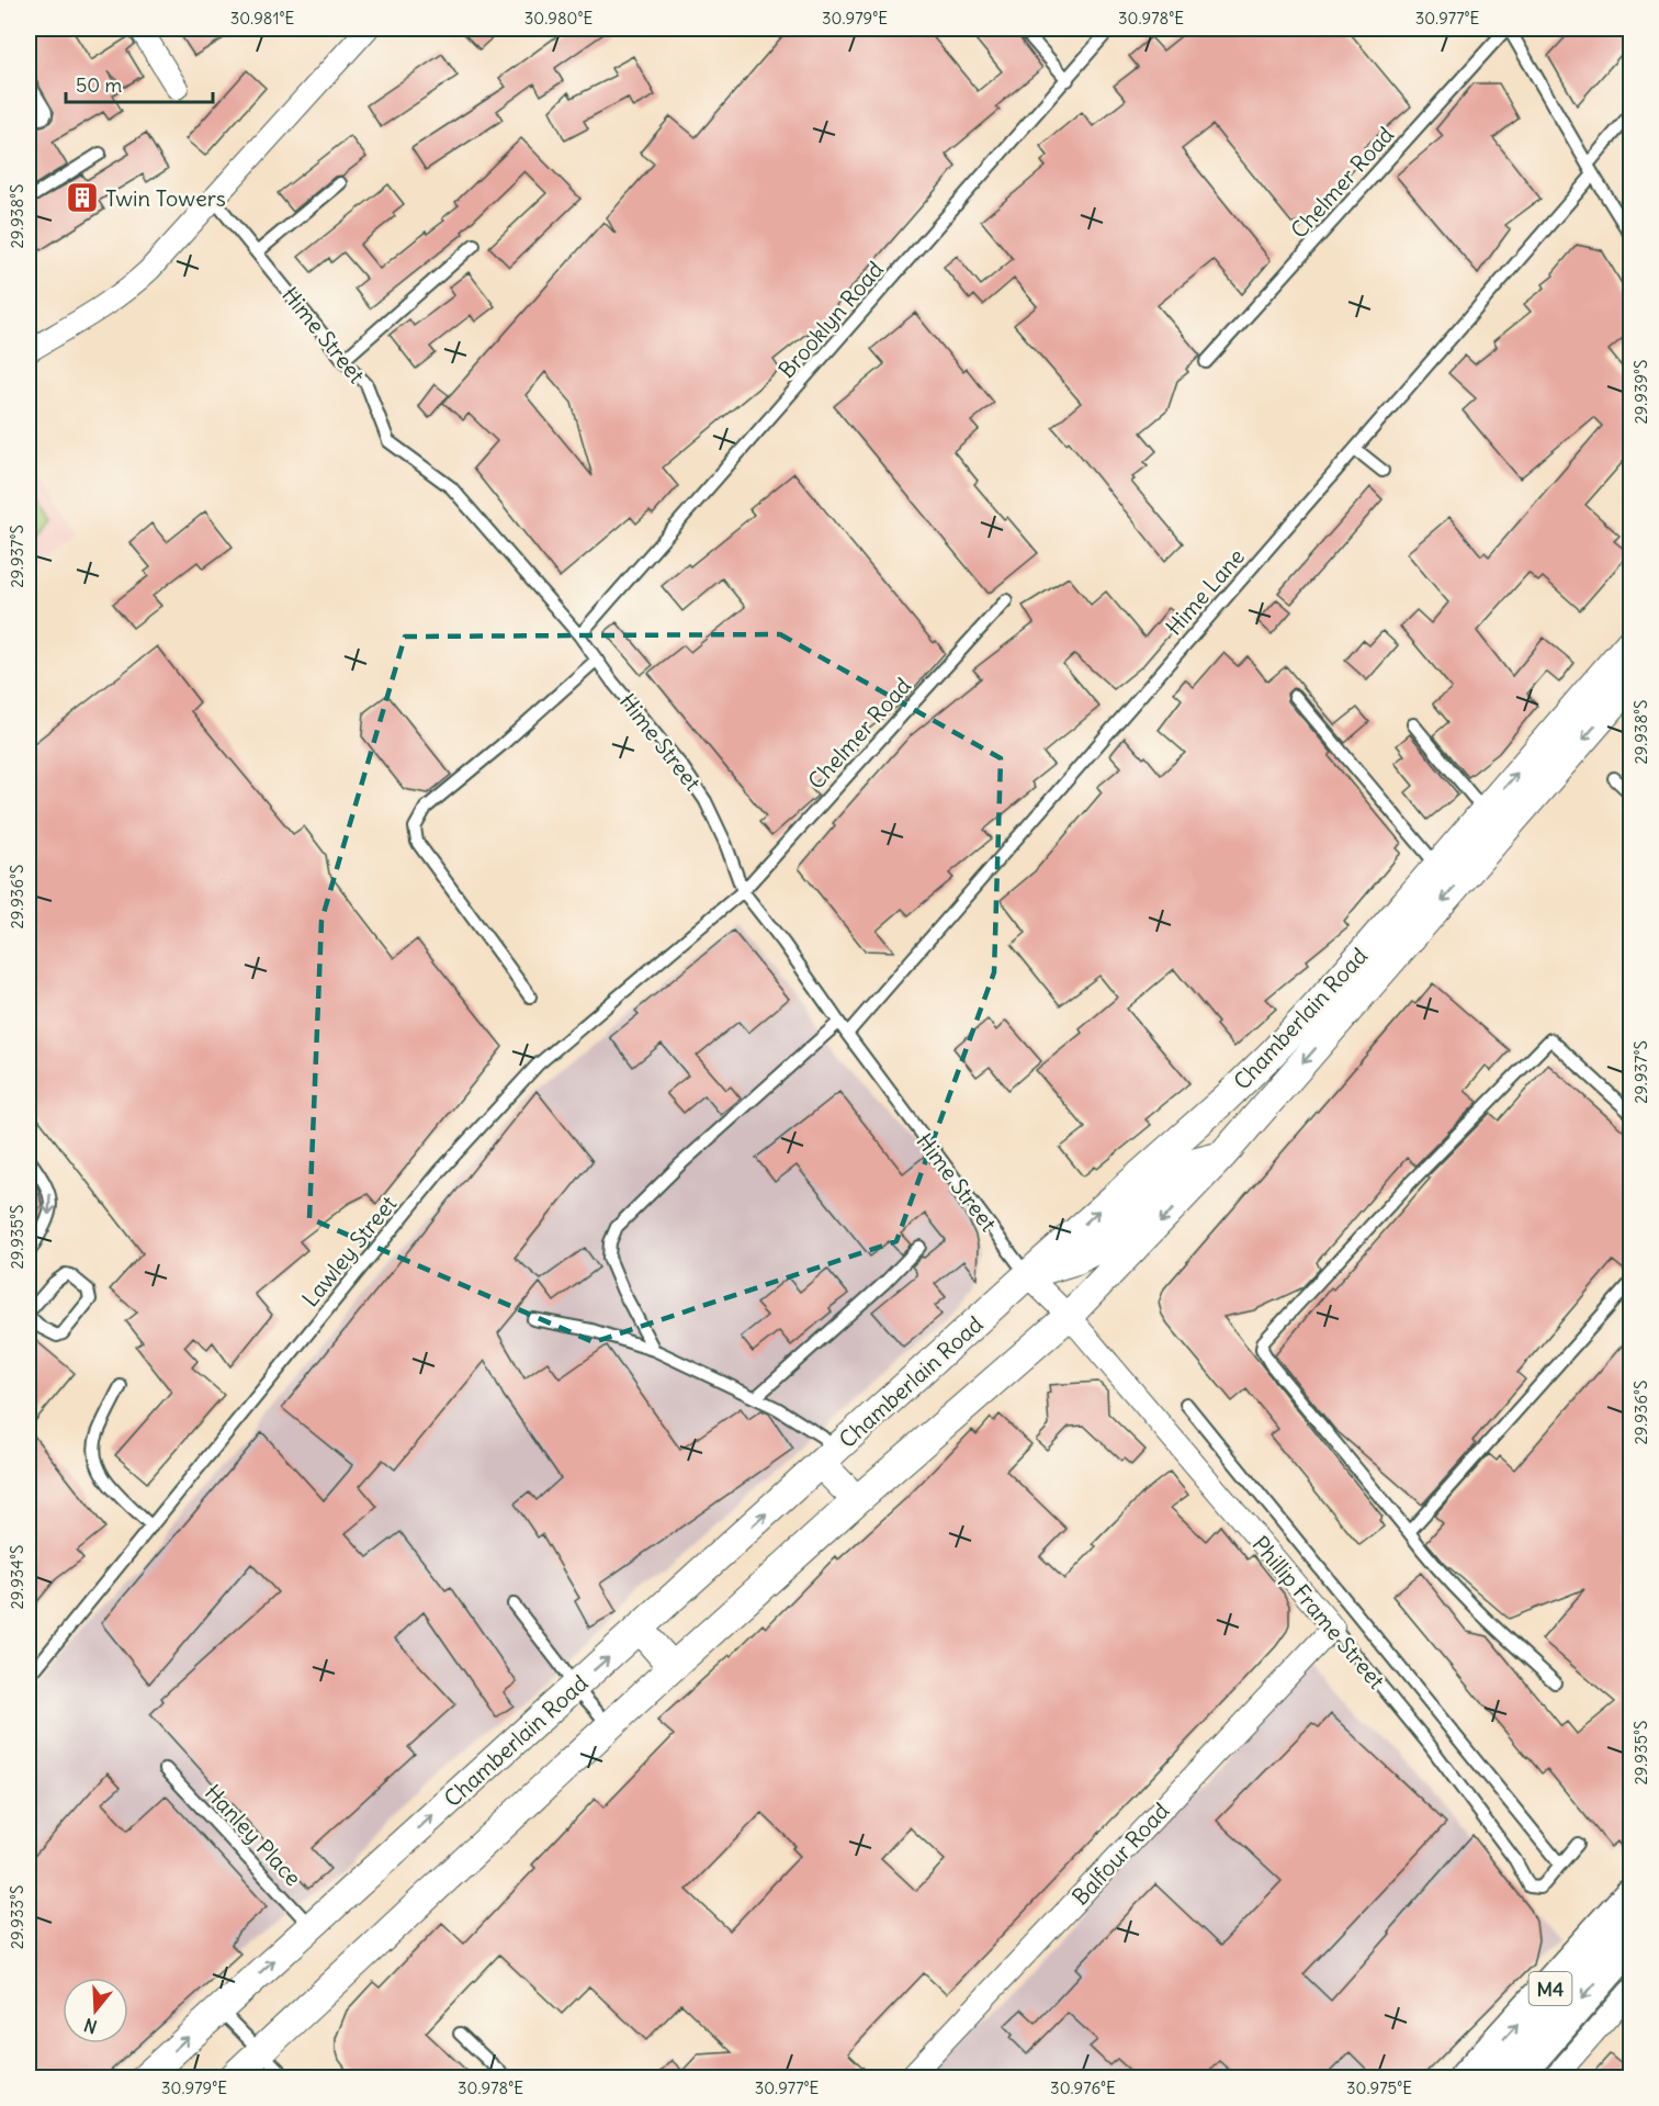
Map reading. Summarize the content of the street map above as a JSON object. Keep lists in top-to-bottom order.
{
  "streets": {
    "highway": ["M4"],
    "street": [
      "Hime Street",
      "Chamberlain Road",
      "Phillip Frame Street",
      "Balfour Road"
    ],
    "lane": [
      "Chelmer Road",
      "Brooklyn Road",
      "Hime Lane",
      "Lawley Street",
      "Hanley Place"
    ]
  },
  "crossings": [
    ["Chelmer Road", "Hime Street"],
    ["Chelmer Road", "Lawley Street"],
    ["Brooklyn Road", "Hime Street"],
    ["Hime Street", "Hime Lane"],
    ["Hime Street", "Chamberlain Road"],
    ["Hime Street", "Lawley Street"],
    ["Hime Street", "Phillip Frame Street"],
    ["Chamberlain Road", "Phillip Frame Street"],
    ["Chamberlain Road", "Hanley Place"],
    ["Phillip Frame Street", "Balfour Road"]
  ],
  "places": {
    "building": ["Twin Towers"]
  },
  "scale_bar": "50 m",
  "north": "bottom",
  "coordinates": [
    "30.981°E",
    "30.980°E",
    "30.979°E",
    "30.978°E",
    "30.977°E",
    "29.938°S",
    "29.939°S",
    "29.937°S",
    "29.936°S",
    "29.935°S",
    "29.934°S",
    "29.933°S",
    "30.976°E",
    "30.975°E"
  ]
}
